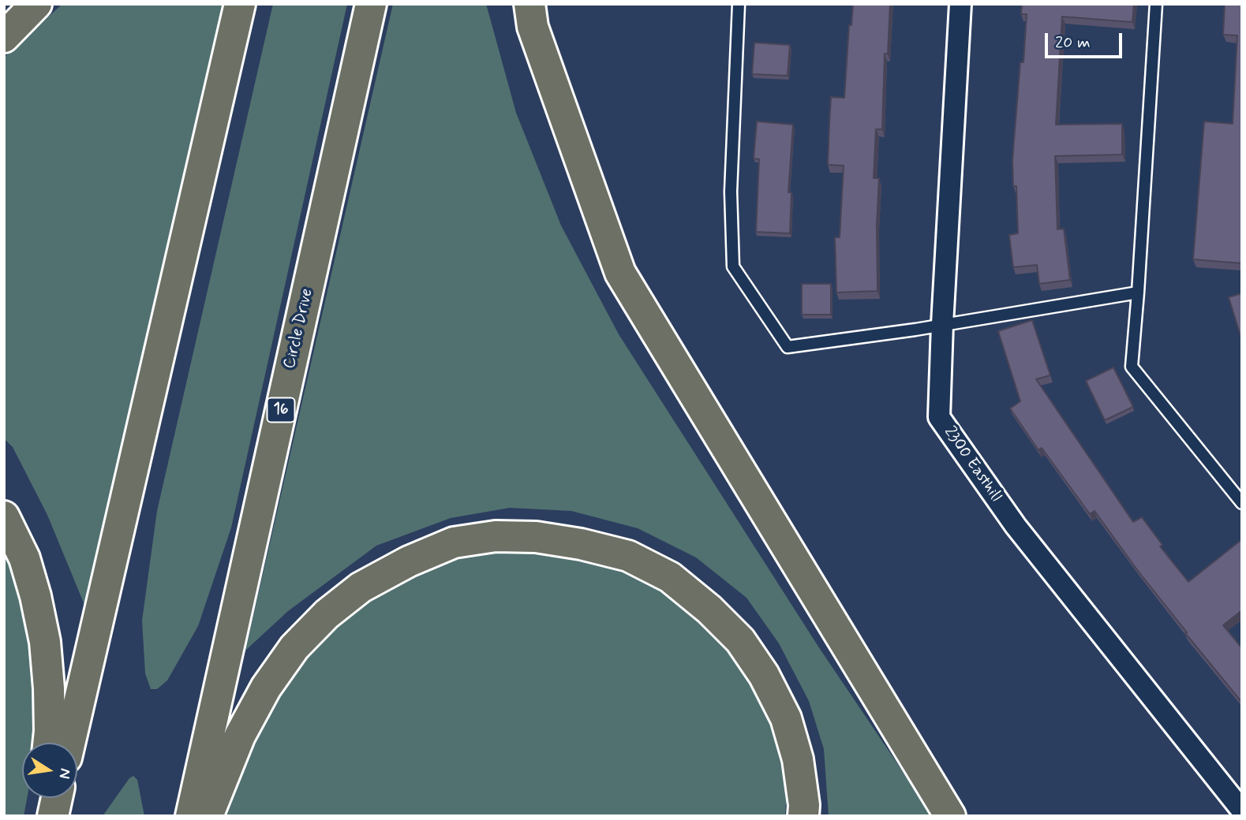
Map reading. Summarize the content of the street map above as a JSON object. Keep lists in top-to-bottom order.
{
  "streets": {
    "highway": ["Circle Drive", "16"],
    "street": ["2300 Easthill"]
  },
  "scale_bar": "20 m",
  "north": "right"
}
